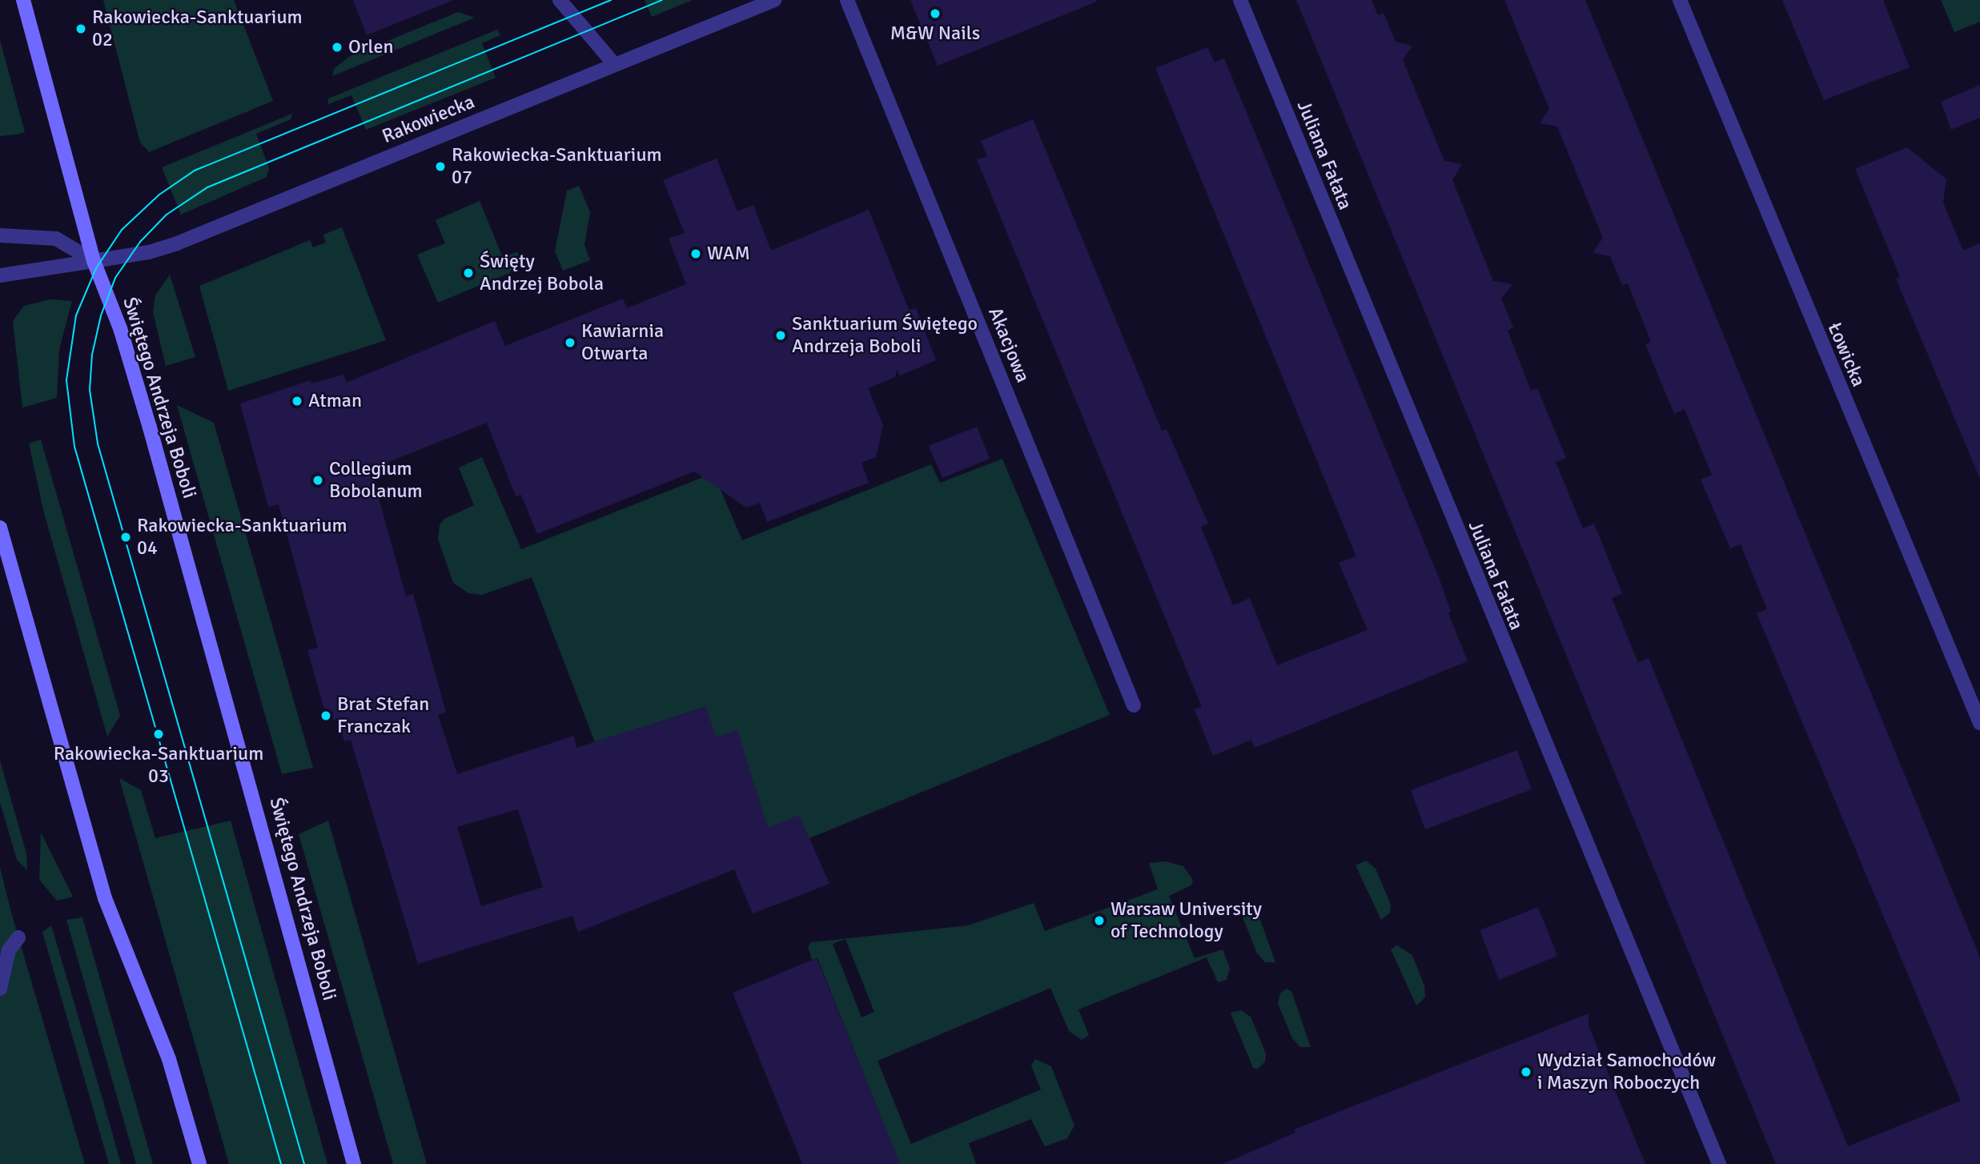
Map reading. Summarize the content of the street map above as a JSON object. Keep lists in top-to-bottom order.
{
  "streets": {
    "main road": ["Świętego Andrzeja Boboli"],
    "street": [
      "Rakowiecka",
      "Juliana Fałata",
      "Akacjowa",
      "Łowicka"
    ]
  },
  "crossings": [
    ["Rakowiecka", "Świętego Andrzeja Boboli"]
  ],
  "places": [
    "M&W Nails",
    "Rakowiecka-Sanktuarium 02",
    "Orlen",
    "Rakowiecka-Sanktuarium 07",
    "WAM",
    "Święty Andrzej Bobola",
    "Sanktuarium Świętego Andrzeja Boboli",
    "Kawiarnia Otwarta",
    "Atman",
    "Collegium Bobolanum",
    "Rakowiecka-Sanktuarium 04",
    "Brat Stefan Franczak",
    "Rakowiecka-Sanktuarium 03",
    "Warsaw University of Technology",
    "Wydział Samochodów i Maszyn Roboczych"
  ]
}
